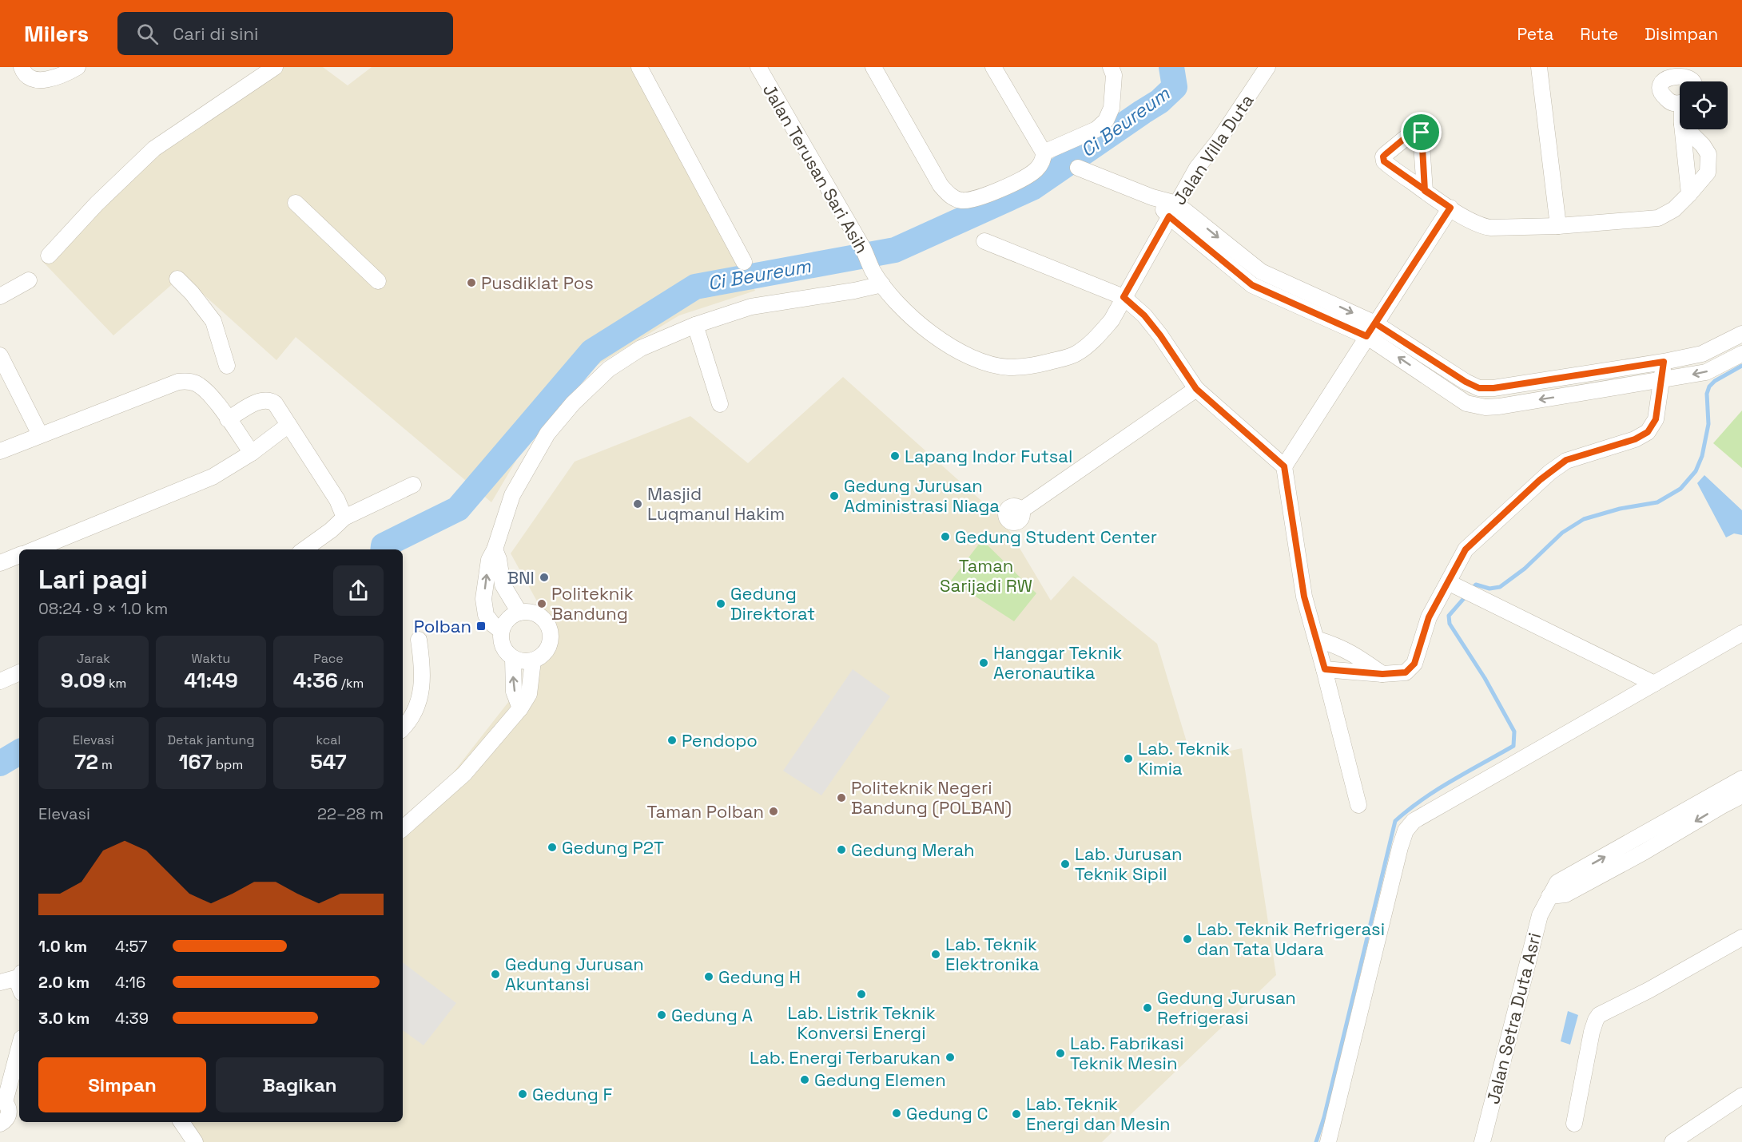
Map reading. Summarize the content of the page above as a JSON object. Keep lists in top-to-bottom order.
{
  "streets": {
    "street": ["Jalan Villa Duta", "Jalan Terusan Sari Asih", "Jalan Setra Duta Asri"]
  },
  "crossings": [
    ["Jalan Villa Duta", "Jalan Terusan Sari Asih"]
  ],
  "water": ["Ci Beureum"],
  "parks": ["Taman Sarijadi RW"],
  "places": {
    "other": [
      "Pusdiklat Pos",
      "Lapang Indor Futsal",
      "Gedung Jurusan Administrasi Niaga",
      "Masjid Luqmanul Hakim",
      "Gedung Student Center",
      "BNI",
      "Politeknik Bandung",
      "Gedung Direktorat",
      "Hanggar Teknik Aeronautika",
      "Pendopo",
      "Lab. Teknik Kimia",
      "Politeknik Negeri Bandung (POLBAN)",
      "Taman Polban",
      "Gedung P2T",
      "Gedung Merah",
      "Lab. Jurusan Teknik Sipil",
      "Lab. Teknik Refrigerasi dan Tata Udara",
      "Lab. Teknik Elektronika",
      "Gedung Jurusan Akuntansi",
      "Gedung H",
      "Lab. Listrik Teknik Konversi Energi",
      "Gedung Jurusan Refrigerasi",
      "Gedung A",
      "Lab. Fabrikasi Teknik Mesin",
      "Lab. Energi Terbarukan",
      "Gedung Elemen",
      "Gedung F",
      "Gedung C",
      "Lab. Teknik Energi dan Mesin"
    ],
    "transit": ["Polban"]
  },
  "page": {
    "header": "Milers",
    "search": "Cari di sini",
    "nav": ["Peta", "Rute", "Disimpan"],
    "heading": ["Lari pagi", "08:24 · 9 × 1.0 km"],
    "stats": [
      ["Jarak", "9.09 km"],
      ["Waktu", "41:49"],
      ["Pace", "4:36 /km"],
      ["Elevasi", "72 m"],
      ["Detak jantung", "167 bpm"],
      ["kcal", "547"]
    ],
    "chart": ["Elevasi", "22–28 m"],
    "list": [
      {
        "name": "1.0 km",
        "note": "4:57"
      },
      {
        "name": "2.0 km",
        "note": "4:16"
      },
      {
        "name": "3.0 km",
        "note": "4:39"
      }
    ],
    "buttons": ["Simpan", "Bagikan"]
  }
}
